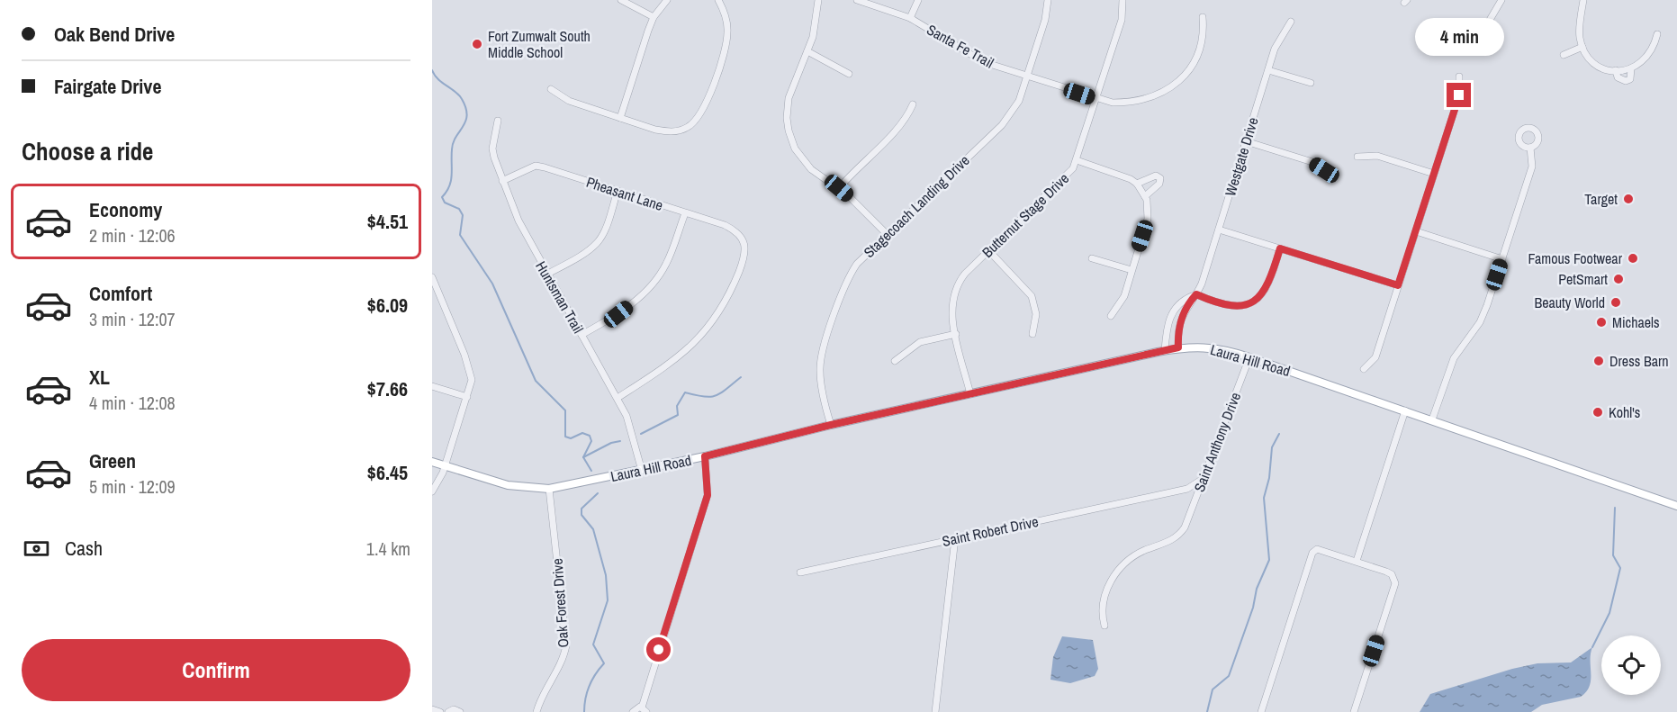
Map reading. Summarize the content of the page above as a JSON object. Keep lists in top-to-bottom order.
{
  "streets": {
    "main road": ["Laura Hill Road"],
    "street": [
      "Santa Fe Trail",
      "Westgate Drive",
      "Pheasant Lane",
      "Stagecoach Landing Drive",
      "Butternut Stage Drive",
      "Huntsman Trail",
      "Saint Anthony Drive",
      "Saint Robert Drive",
      "Oak Forest Drive"
    ]
  },
  "crossings": [
    ["Santa Fe Trail", "Stagecoach Landing Drive"],
    ["Santa Fe Trail", "Butternut Stage Drive"],
    ["Westgate Drive", "Laura Hill Road"],
    ["Pheasant Lane", "Huntsman Trail"],
    ["Stagecoach Landing Drive", "Laura Hill Road"],
    ["Butternut Stage Drive", "Laura Hill Road"],
    ["Huntsman Trail", "Laura Hill Road"],
    ["Laura Hill Road", "Saint Anthony Drive"],
    ["Laura Hill Road", "Oak Forest Drive"],
    ["Saint Anthony Drive", "Saint Robert Drive"]
  ],
  "places": [
    "Fort Zumwalt South Middle School",
    "Target",
    "Famous Footwear",
    "PetSmart",
    "Beauty World",
    "Michaels",
    "Dress Barn",
    "Kohl's"
  ],
  "page": {
    "banner": ["Oak Bend Drive", "Fairgate Drive"],
    "bubble": "4 min",
    "heading": "Choose a ride",
    "list": [
      {
        "name": "Economy",
        "note": "2 min · 12:06",
        "value": "$4.51"
      },
      {
        "name": "Comfort",
        "note": "3 min · 12:07",
        "value": "$6.09"
      },
      {
        "name": "XL",
        "note": "4 min · 12:08",
        "value": "$7.66"
      },
      {
        "name": "Green",
        "note": "5 min · 12:09",
        "value": "$6.45"
      }
    ],
    "pay": ["Cash", "1.4 km"],
    "buttons": "Confirm"
  }
}
